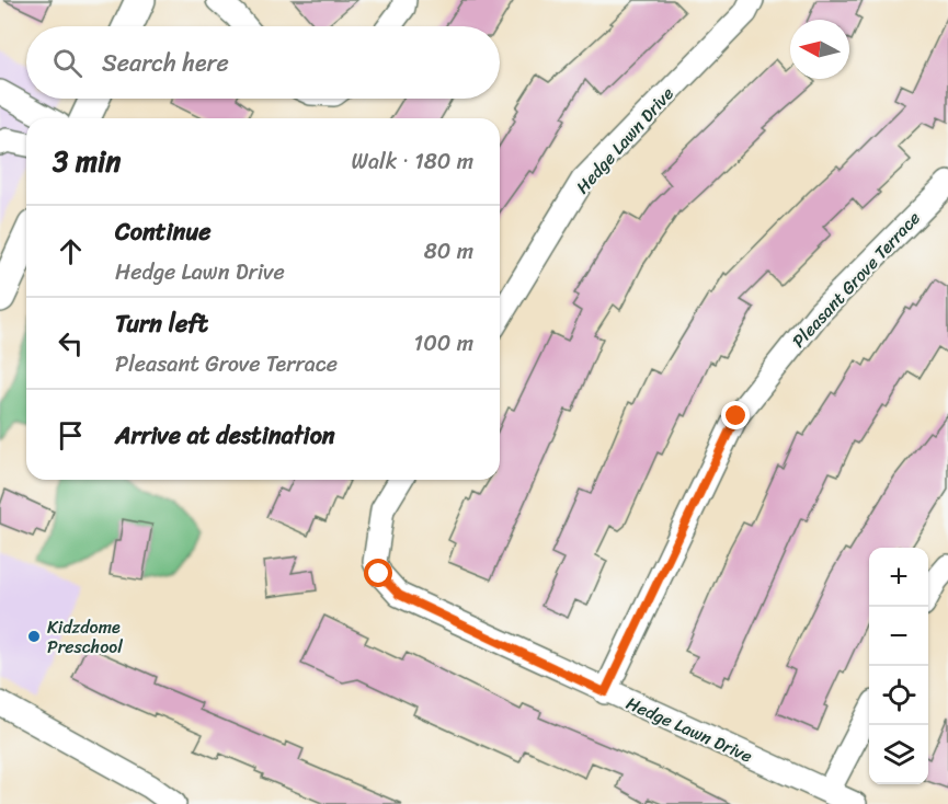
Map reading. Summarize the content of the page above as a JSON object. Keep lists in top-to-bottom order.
{
  "streets": {
    "street": ["Hedge Lawn Drive", "Pleasant Grove Terrace"]
  },
  "crossings": [
    ["Hedge Lawn Drive", "Pleasant Grove Terrace"]
  ],
  "places": ["Kidzdome Preschool"],
  "north": "left",
  "page": {
    "search": "Search here",
    "heading": ["3 min", "Walk · 180 m"],
    "list": [
      ["Continue", "Hedge Lawn Drive", "80 m"],
      ["Turn left", "Pleasant Grove Terrace", "100 m"],
      "Arrive at destination"
    ],
    "map_buttons": ["+", "−"]
  }
}
